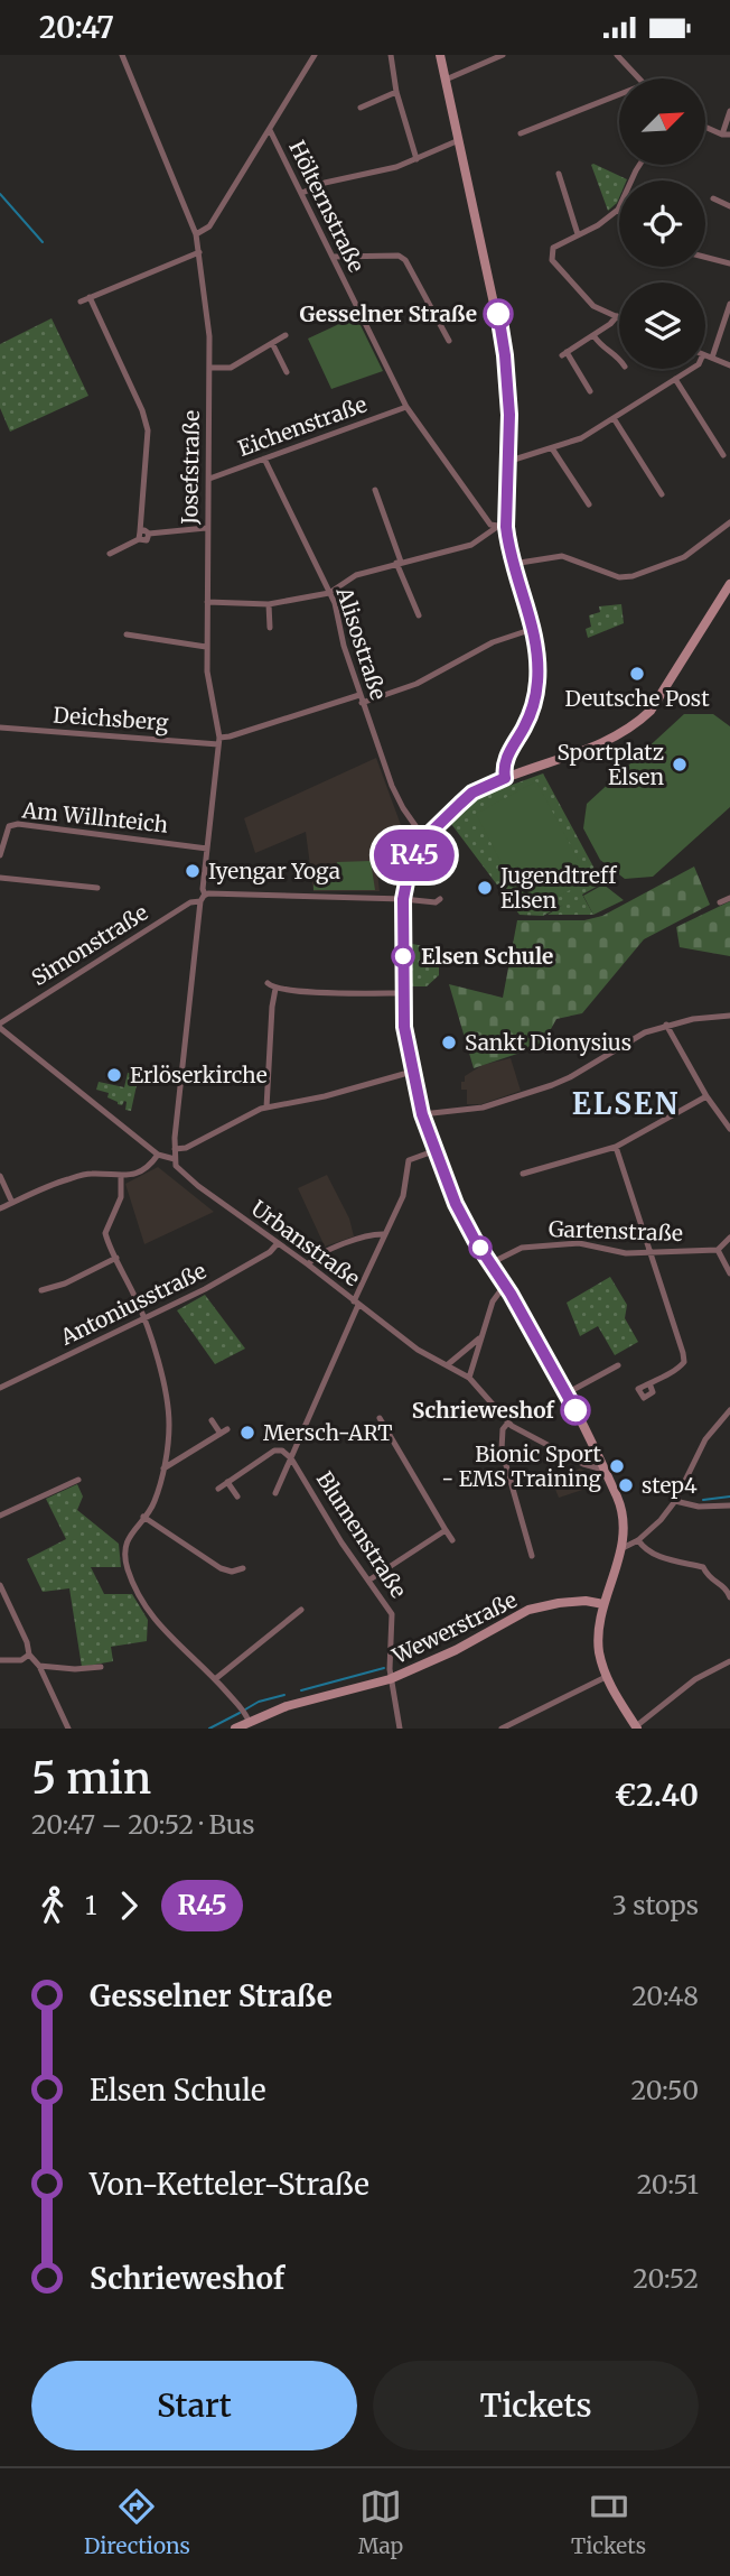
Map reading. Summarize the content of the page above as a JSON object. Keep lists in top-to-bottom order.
{
  "streets": {
    "street": [
      "Hölternstraße",
      "Eichenstraße",
      "Josefstraße",
      "Alisostraße",
      "Deichsberg",
      "Am Willnteich",
      "Simonstraße",
      "Gartenstraße",
      "Urbanstraße",
      "Antoniusstraße",
      "Blumenstraße",
      "Wewerstraße"
    ]
  },
  "crossings": [
    ["Hölternstraße", "Eichenstraße"],
    ["Eichenstraße", "Josefstraße"],
    ["Eichenstraße", "Alisostraße"],
    ["Josefstraße", "Deichsberg"],
    ["Josefstraße", "Am Willnteich"],
    ["Josefstraße", "Simonstraße"],
    ["Josefstraße", "Urbanstraße"],
    ["Alisostraße", "Deichsberg"],
    ["Urbanstraße", "Antoniusstraße"],
    ["Blumenstraße", "Wewerstraße"]
  ],
  "districts": ["ELSEN"],
  "places": [
    "Gesselner Straße",
    "Deutsche Post",
    "Sportplatz Elsen",
    "Iyengar Yoga",
    "Jugendtreff Elsen",
    "Elsen Schule",
    "Sankt Dionysius",
    "Erlöserkirche",
    "Schrieweshof",
    "Mersch-ART",
    "Bionic Sport - EMS Training",
    "step4"
  ],
  "lines": ["bus line R45"],
  "north": "top right",
  "page": {
    "status": "20:47",
    "on_map": "R45",
    "heading": ["5 min", "20:47 – 20:52 · Bus", "€2.40"],
    "legs": ["1", "R45", "3 stops"],
    "list": [
      {
        "name": "Gesselner Straße",
        "value": "20:48"
      },
      {
        "name": "Elsen Schule",
        "value": "20:50"
      },
      {
        "name": "Von-Ketteler-Straße",
        "value": "20:51"
      },
      {
        "name": "Schrieweshof",
        "value": "20:52"
      }
    ],
    "buttons": ["Start", "Tickets"],
    "tabs": ["Directions", "Map", "Tickets"]
  }
}
